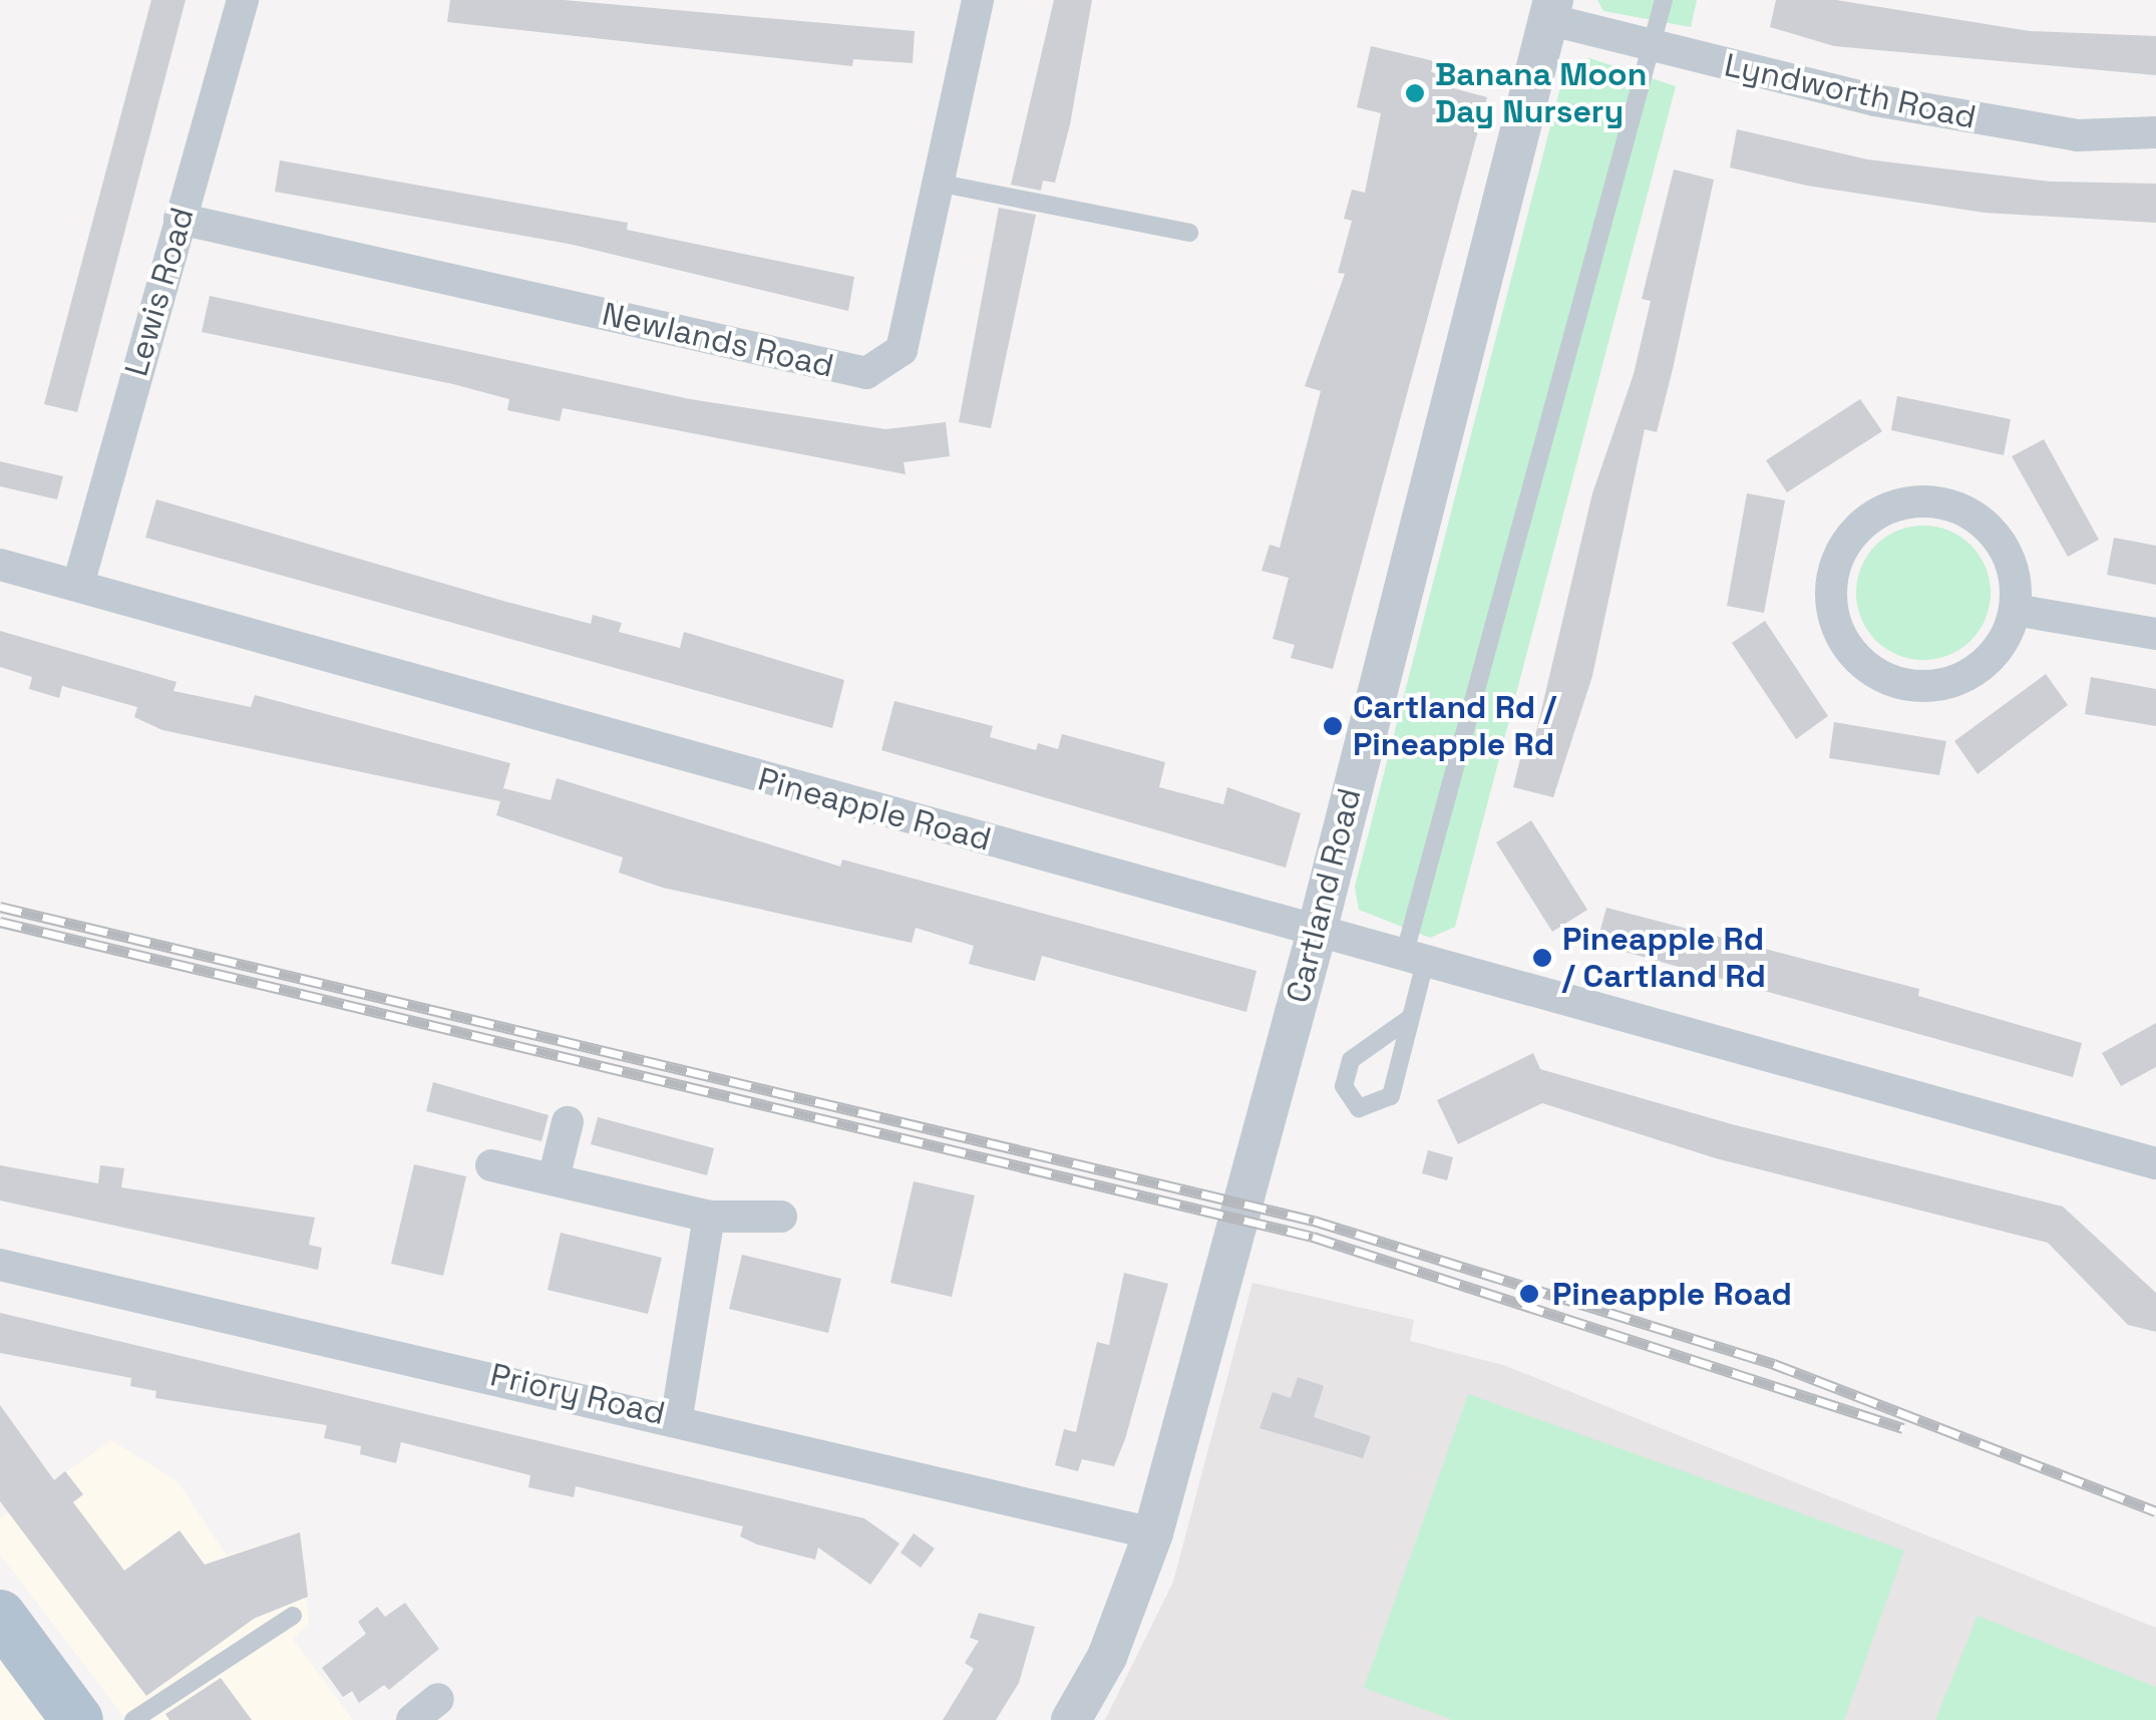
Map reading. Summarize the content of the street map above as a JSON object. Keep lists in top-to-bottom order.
{
  "streets": {
    "street": [
      "Lyndworth Road",
      "Lewis Road",
      "Newlands Road",
      "Pineapple Road",
      "Cartland Road",
      "Priory Road"
    ]
  },
  "crossings": [
    ["Lyndworth Road", "Cartland Road"],
    ["Lewis Road", "Newlands Road"],
    ["Lewis Road", "Pineapple Road"],
    ["Pineapple Road", "Cartland Road"],
    ["Cartland Road", "Priory Road"]
  ],
  "places": [
    "Banana Moon Day Nursery",
    "Cartland Rd / Pineapple Rd",
    "Pineapple Rd / Cartland Rd",
    "Pineapple Road"
  ]
}
